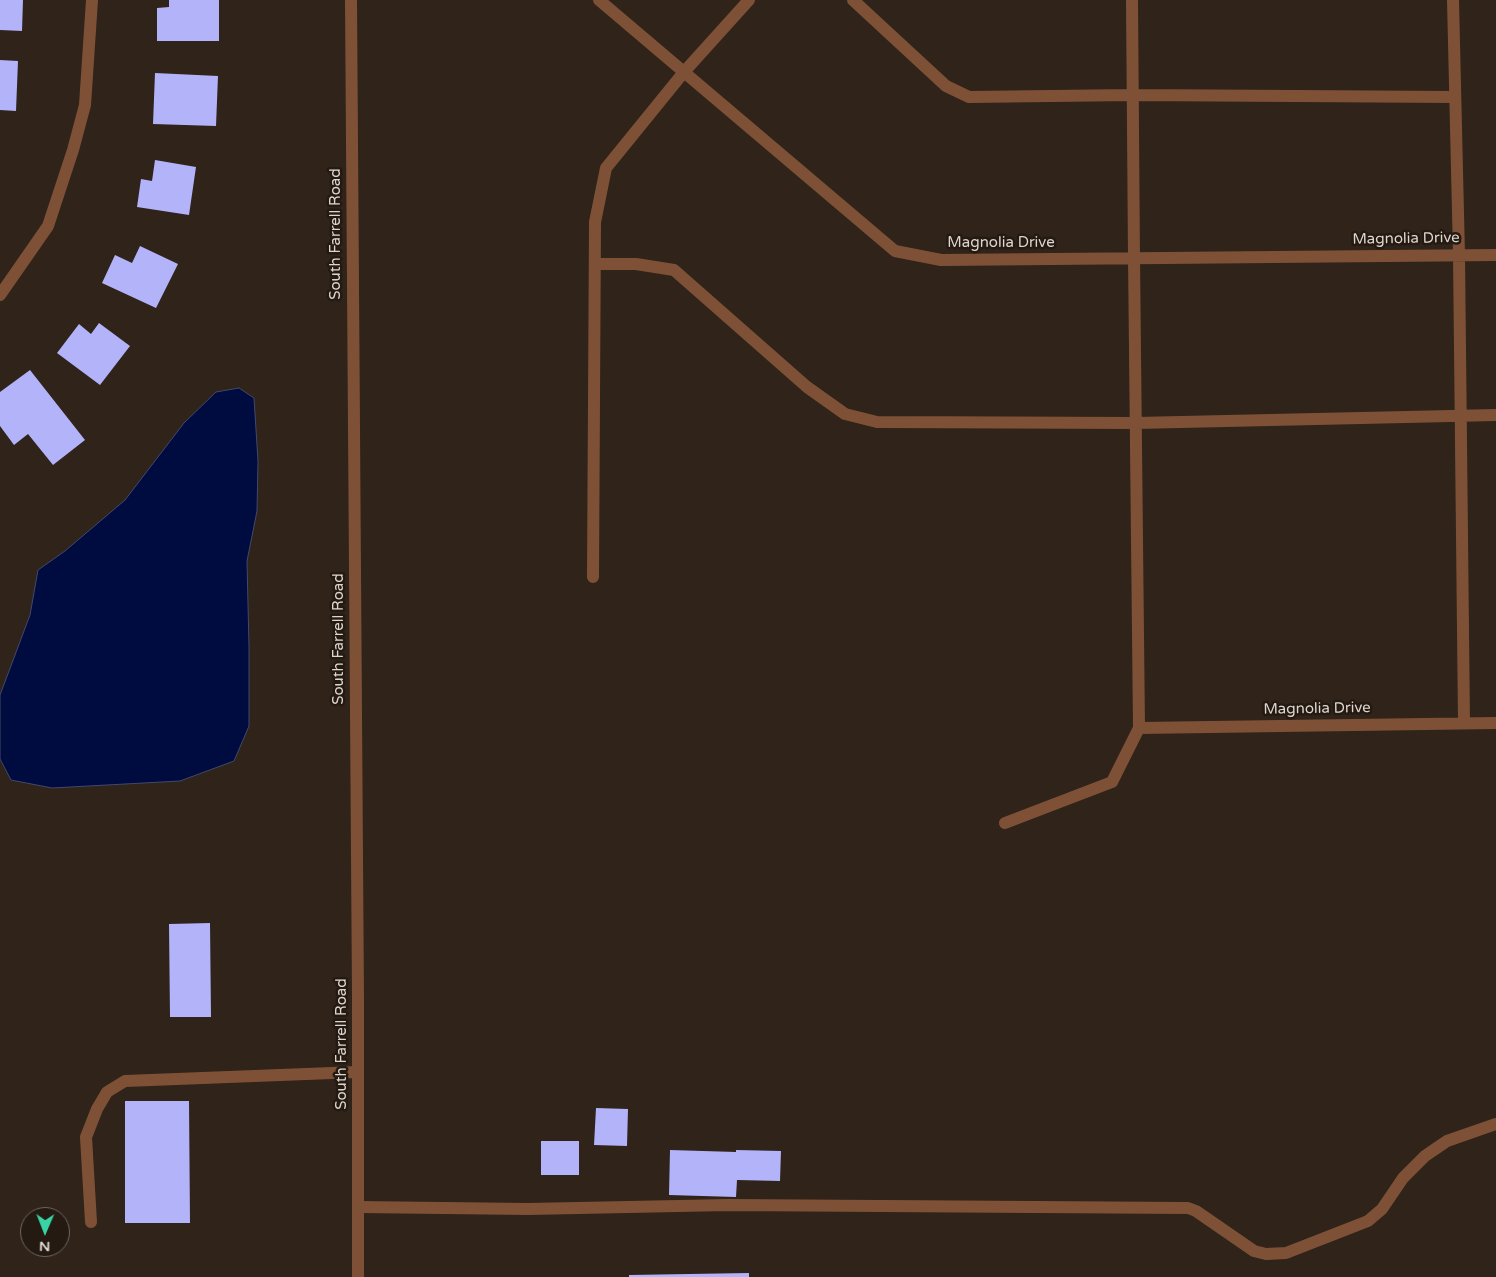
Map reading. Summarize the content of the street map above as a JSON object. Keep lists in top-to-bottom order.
{
  "streets": {
    "street": ["South Farrell Road", "Magnolia Drive"]
  },
  "north": "bottom"
}
